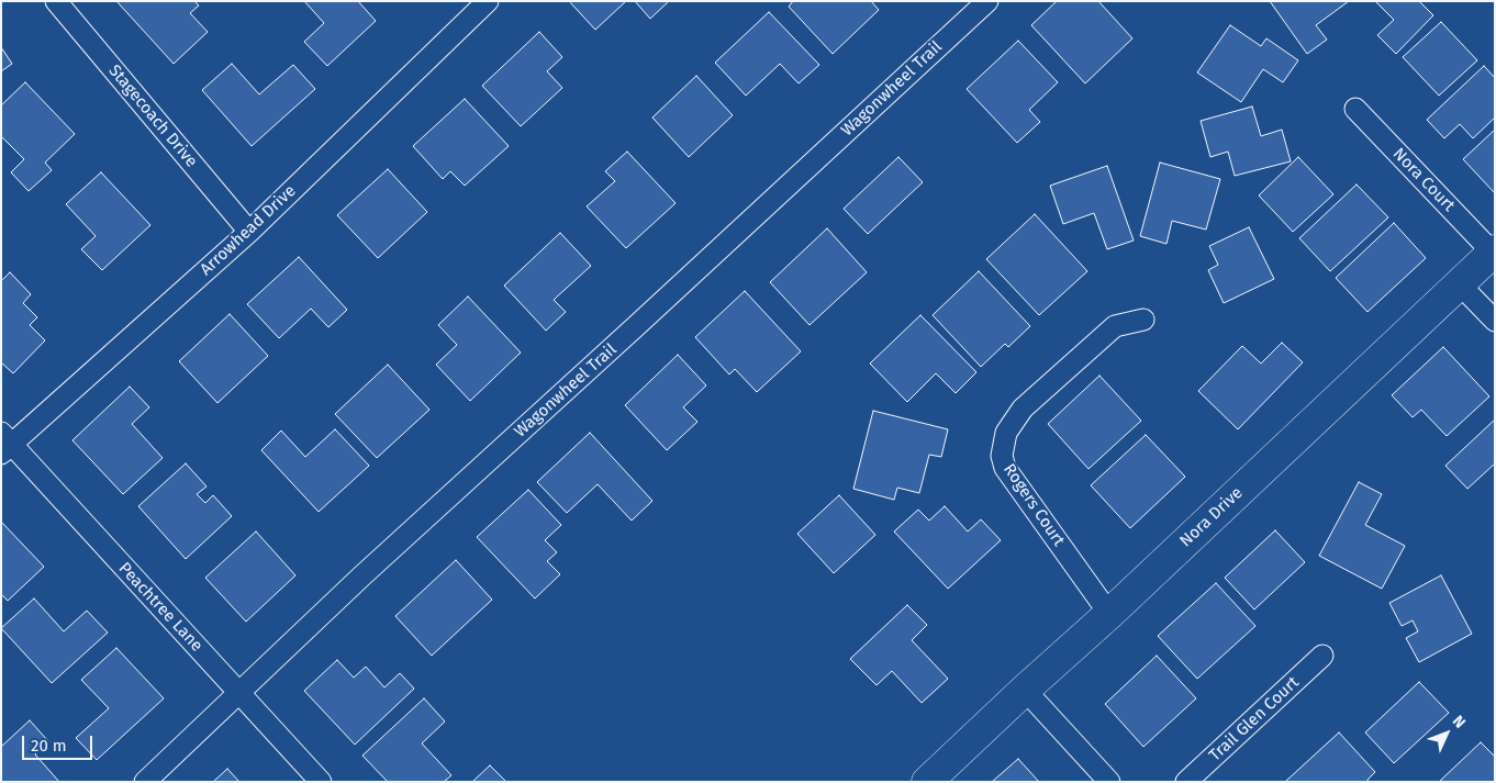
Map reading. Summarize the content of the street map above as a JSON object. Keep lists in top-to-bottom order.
{
  "streets": {
    "street": [
      "Wagonwheel Trail",
      "Stagecoach Drive",
      "Nora Court",
      "Arrowhead Drive",
      "Rogers Court",
      "Nora Drive",
      "Peachtree Lane",
      "Trail Glen Court"
    ]
  },
  "crossings": [
    ["Wagonwheel Trail", "Peachtree Lane"],
    ["Stagecoach Drive", "Arrowhead Drive"],
    ["Nora Court", "Nora Drive"],
    ["Arrowhead Drive", "Peachtree Lane"],
    ["Rogers Court", "Nora Drive"]
  ],
  "scale_bar": "20 m",
  "north": "top right"
}
